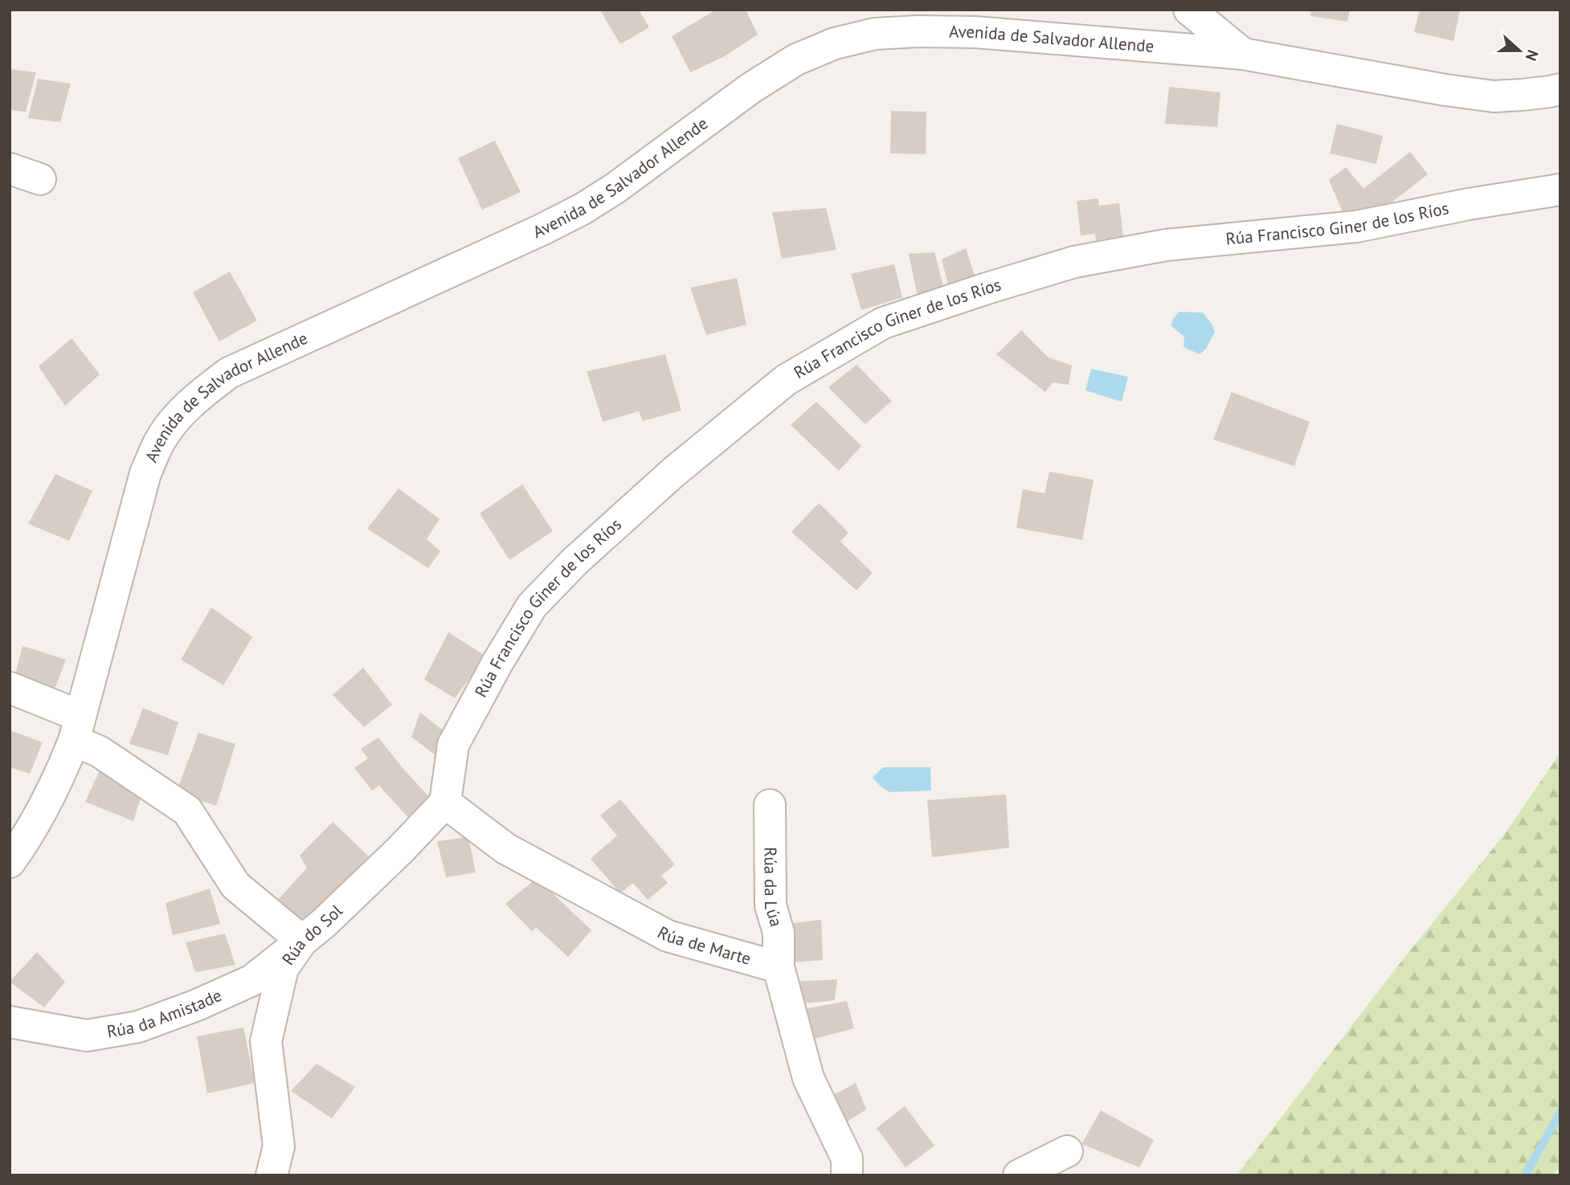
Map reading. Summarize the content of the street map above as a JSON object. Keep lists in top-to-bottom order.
{
  "streets": {
    "street": [
      "Avenida de Salvador Allende",
      "Rúa Francisco Giner de los Ríos",
      "Rúa da Lúa",
      "Rúa do Sol",
      "Rúa de Marte",
      "Rúa da Amistade"
    ]
  },
  "crossings": [
    ["Rúa Francisco Giner de los Ríos", "Rúa do Sol"],
    ["Rúa Francisco Giner de los Ríos", "Rúa de Marte"],
    ["Rúa da Lúa", "Rúa de Marte"],
    ["Rúa do Sol", "Rúa de Marte"],
    ["Rúa do Sol", "Rúa da Amistade"]
  ],
  "north": "right"
}
